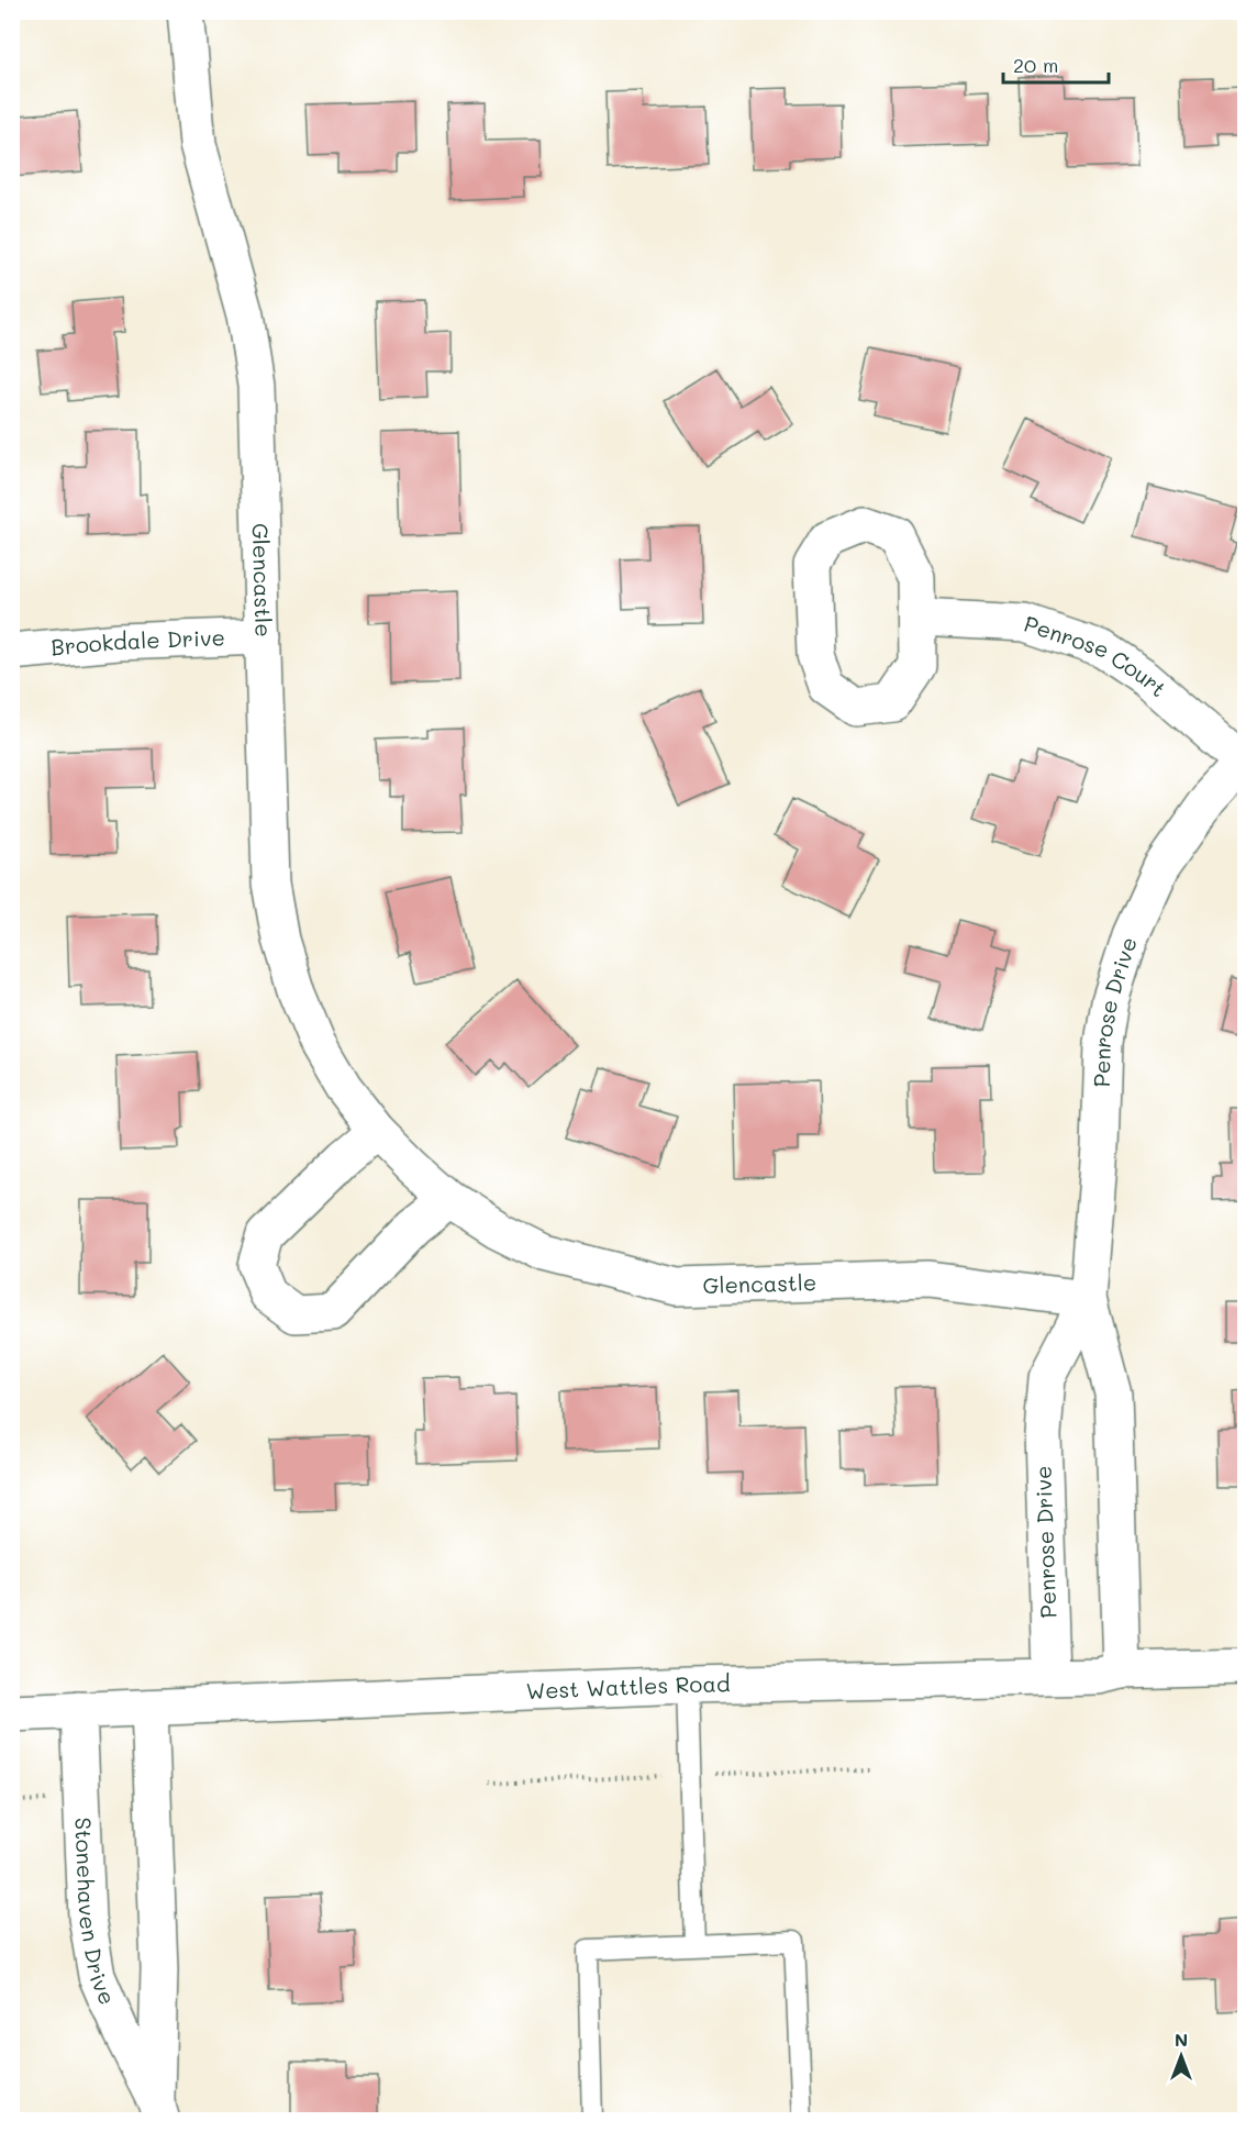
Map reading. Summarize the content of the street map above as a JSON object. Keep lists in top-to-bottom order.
{
  "streets": {
    "street": [
      "Glencastle",
      "Brookdale Drive",
      "Penrose Court",
      "Penrose Drive",
      "West Wattles Road",
      "Stonehaven Drive"
    ]
  },
  "crossings": [
    ["Glencastle", "Brookdale Drive"],
    ["Glencastle", "Penrose Drive"],
    ["Penrose Court", "Penrose Drive"],
    ["Penrose Drive", "West Wattles Road"],
    ["West Wattles Road", "Stonehaven Drive"]
  ],
  "scale_bar": "20 m",
  "north": "top"
}
